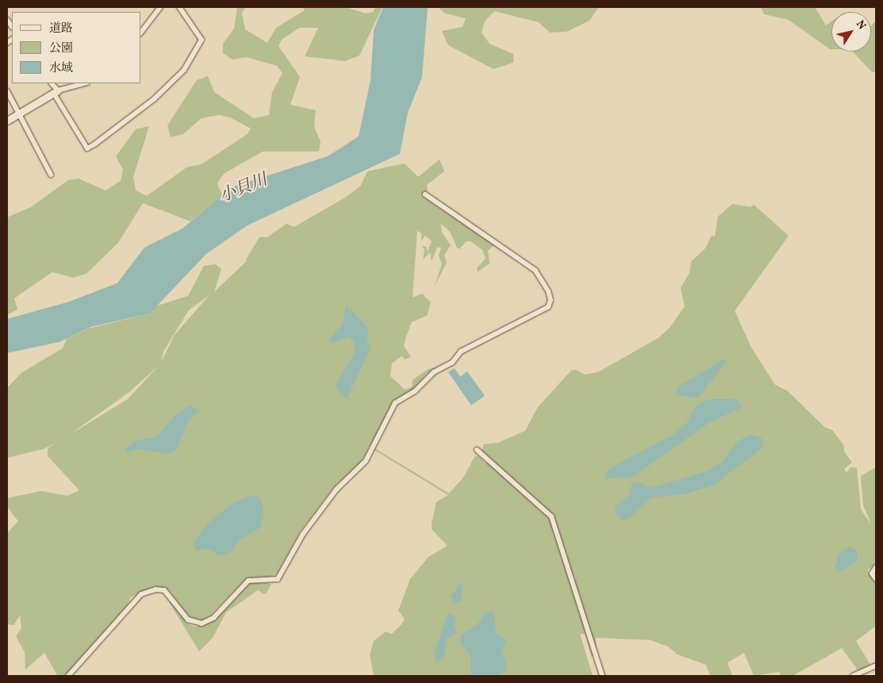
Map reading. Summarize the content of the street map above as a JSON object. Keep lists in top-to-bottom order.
{
  "water": ["小貝川"],
  "legend": ["道路", "公園", "水域"],
  "north": "top right"
}
